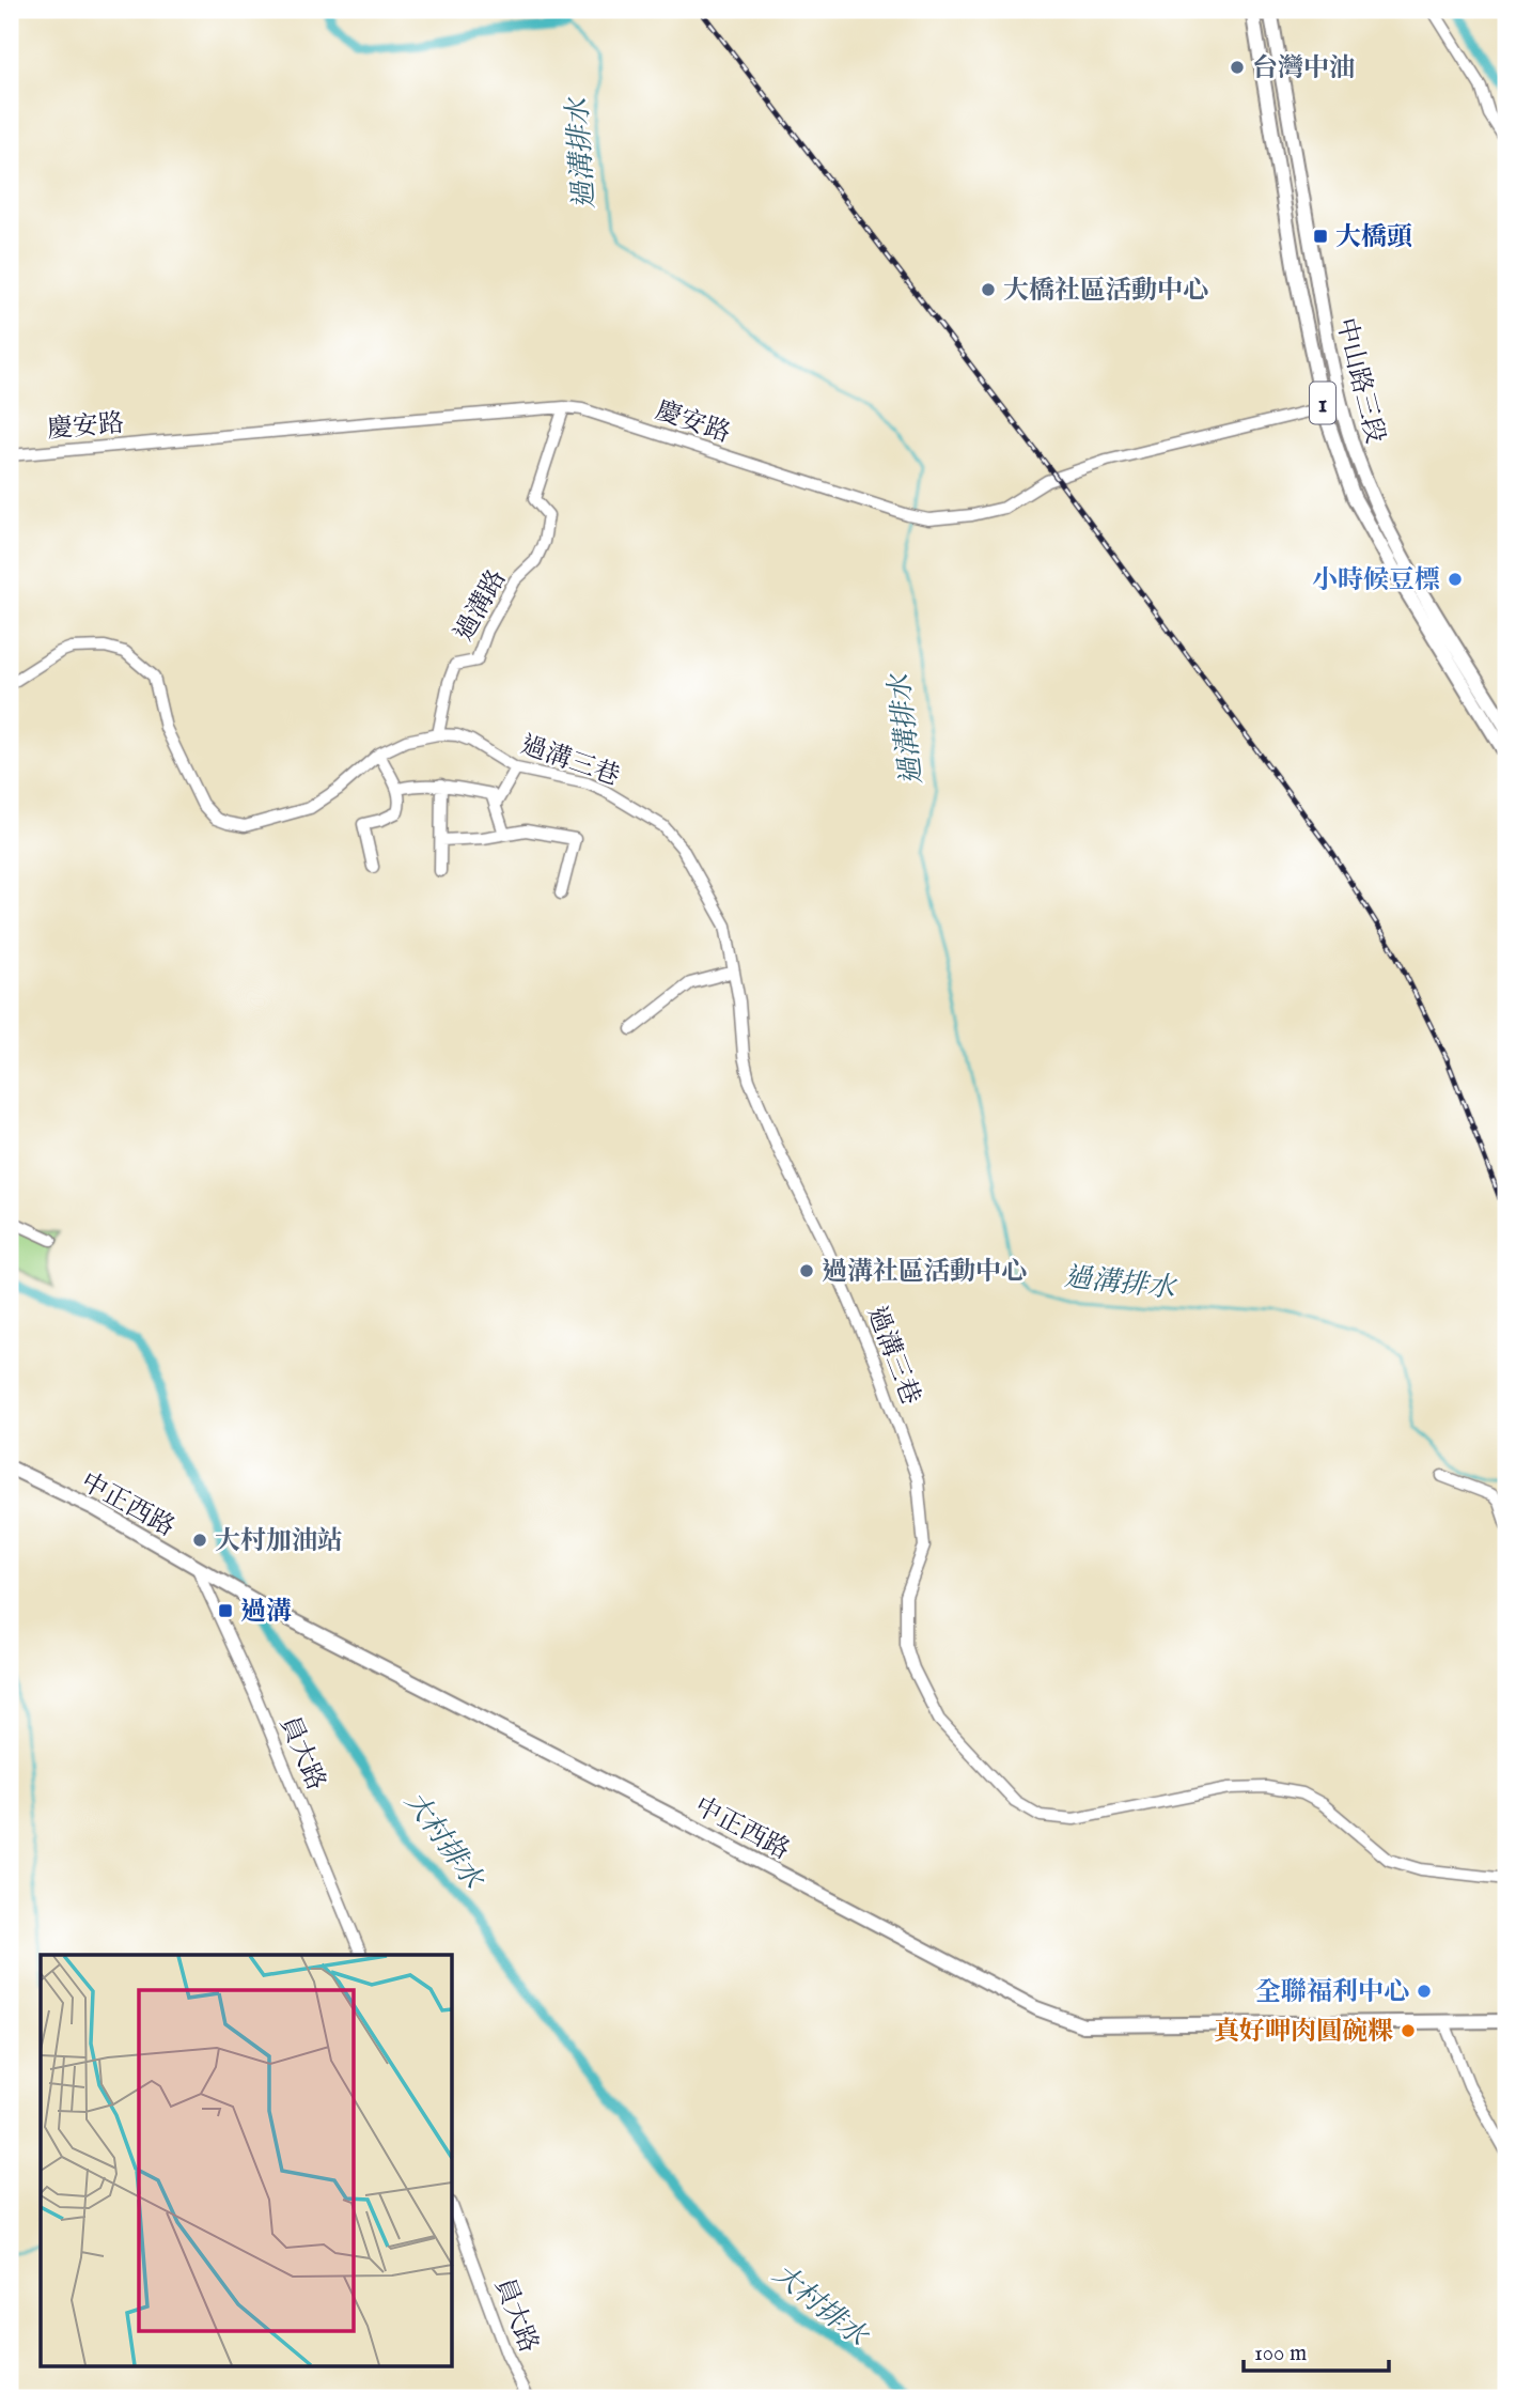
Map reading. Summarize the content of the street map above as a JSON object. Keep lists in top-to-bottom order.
{
  "streets": {
    "main road": ["中山路三段", "1", "中正西路"],
    "street": [
      "慶安路",
      "過溝路",
      "過溝三巷",
      "員大路"
    ]
  },
  "crossings": [
    ["中山路三段", "慶安路"],
    ["慶安路", "過溝路"],
    ["過溝路", "過溝三巷"],
    ["中正西路", "員大路"]
  ],
  "water": ["過溝排水", "大村排水"],
  "places": {
    "other": [
      "台灣中油",
      "大橋社區活動中心",
      "小時候豆標",
      "過溝社區活動中心",
      "大村加油站",
      "全聯福利中心",
      "真好呷肉圓碗粿"
    ],
    "transit": ["大橋頭", "過溝"]
  },
  "scale_bar": "100 m"
}
